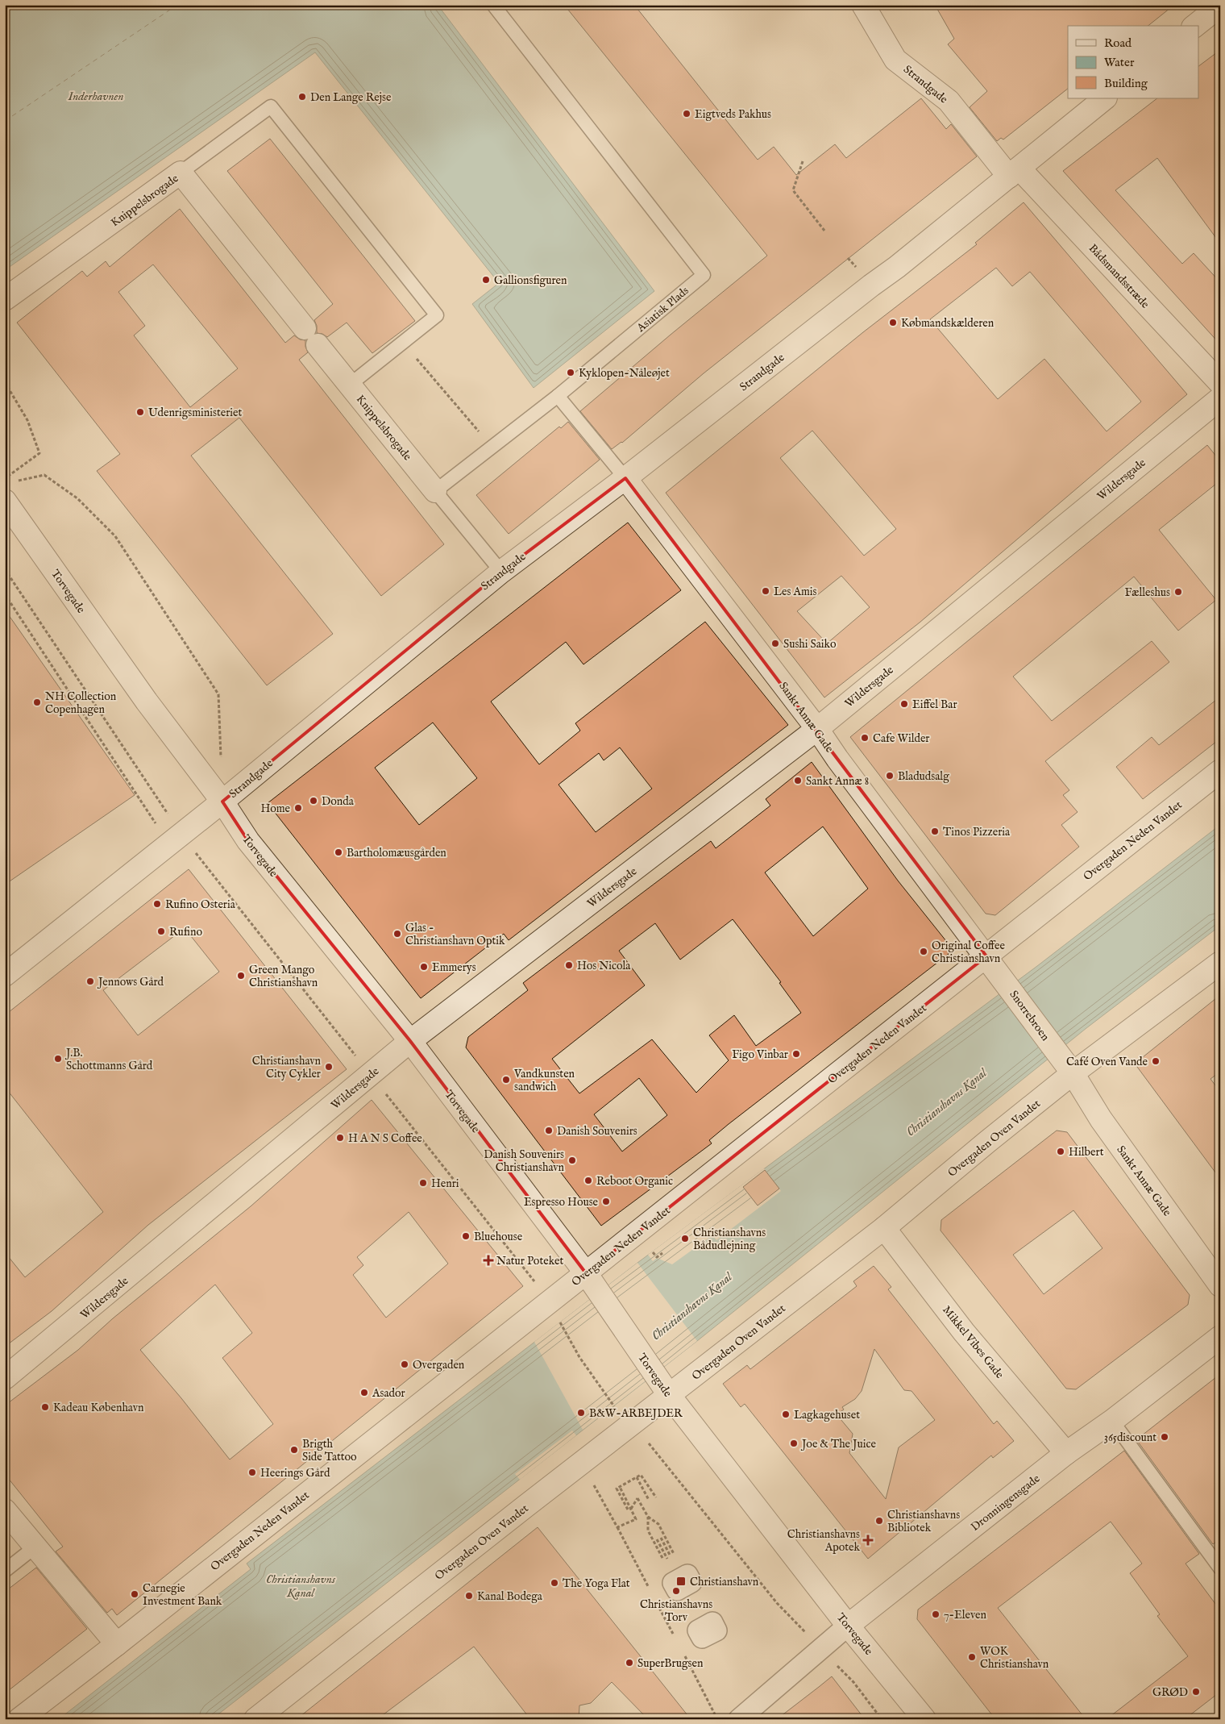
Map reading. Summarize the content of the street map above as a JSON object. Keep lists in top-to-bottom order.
{
  "streets": {
    "street": [
      "Strandgade",
      "Knippelsbrogade",
      "Bådsmandsstræde",
      "Wildersgade",
      "Torvegade",
      "Sankt Annæ Gade",
      "Overgaden Neden Vandet",
      "Snorrebroen",
      "Overgaden Oven Vandet",
      "Mikkel Vibes Gade",
      "Dronningensgade"
    ],
    "lane": ["Asiatisk Plads"]
  },
  "crossings": [
    ["Strandgade", "Bådsmandsstræde"],
    ["Strandgade", "Torvegade"],
    ["Strandgade", "Sankt Annæ Gade"],
    ["Knippelsbrogade", "Asiatisk Plads"],
    ["Wildersgade", "Torvegade"],
    ["Wildersgade", "Sankt Annæ Gade"],
    ["Torvegade", "Overgaden Neden Vandet"],
    ["Torvegade", "Overgaden Oven Vandet"],
    ["Torvegade", "Dronningensgade"],
    ["Sankt Annæ Gade", "Overgaden Neden Vandet"],
    ["Sankt Annæ Gade", "Snorrebroen"],
    ["Sankt Annæ Gade", "Overgaden Oven Vandet"],
    ["Overgaden Neden Vandet", "Snorrebroen"],
    ["Snorrebroen", "Overgaden Oven Vandet"],
    ["Overgaden Oven Vandet", "Mikkel Vibes Gade"],
    ["Mikkel Vibes Gade", "Dronningensgade"]
  ],
  "water": ["Inderhavnen", "Christianshavns Kanal"],
  "places": {
    "other": [
      "Den Lange Rejse",
      "Eigtveds Pakhus",
      "Gallionsfiguren",
      "Købmandskælderen",
      "Kyklopen-Nåleøjet",
      "Udenrigsministeriet",
      "Les Amis",
      "Fælleshus",
      "Sushi Saiko",
      "NH Collection Copenhagen",
      "Eiffel Bar",
      "Cafe Wilder",
      "Bladudsalg",
      "Sankt Annæ 8",
      "Donda",
      "Home",
      "Tinos Pizzeria",
      "Bartholomæusgården",
      "Rufino Osteria",
      "Rufino",
      "Glas - Christianshavn Optik",
      "Original Coffee Christianshavn",
      "Hos Nicola",
      "Emmerys",
      "Green Mango Christianshavn",
      "Jennows Gård",
      "Figo Vinbar",
      "J.B. Schottmanns Gård",
      "Café Oven Vande",
      "Christianshavn City Cykler",
      "Vandkunsten sandwich",
      "Danish Souvenirs",
      "H A N S Coffee",
      "Hilbert",
      "Danish Souvenirs Christianshavn",
      "Reboot Organic",
      "Henri",
      "Espresso House",
      "Bluehouse",
      "Christianshavns Bådudlejning",
      "Overgaden",
      "Asador",
      "Kadeau København",
      "B&W-ARBEJDER",
      "Lagkagehuset",
      "365discount",
      "Joe & The Juice",
      "Brigth Side Tattoo",
      "Heerings Gård",
      "Christianshavns Bibliotek",
      "The Yoga Flat",
      "Christianshavns Torv",
      "Carnegie Investment Bank",
      "Kanal Bodega",
      "7-Eleven",
      "WOK Christianshavn",
      "SuperBrugsen",
      "GRØD"
    ],
    "health": ["Natur Poteket", "Christianshavns Apotek"],
    "transit": ["Christianshavn"]
  },
  "legend": ["Road", "Water", "Building"]
}
